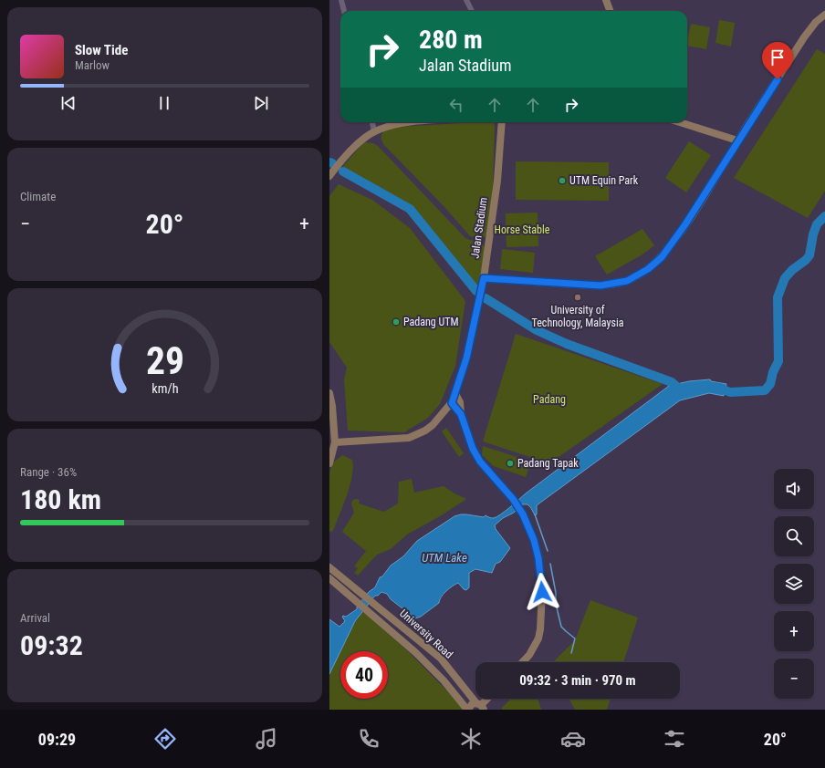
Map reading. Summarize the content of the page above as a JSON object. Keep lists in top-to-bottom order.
{
  "streets": {
    "street": ["Jalan Stadium", "University Road"]
  },
  "water": ["UTM Lake"],
  "parks": ["Horse Stable", "Padang"],
  "places": [
    "UTM Equin Park",
    "University of Technology, Malaysia",
    "Padang UTM",
    "Padang Tapak"
  ],
  "page": {
    "turn": ["280 m", "Jalan Stadium"],
    "song": ["Slow Tide", "Marlow"],
    "tile": [
      "Climate",
      ["Range · 36%", "180 km"],
      ["Arrival", "09:32"]
    ],
    "heat": ["−", "20°", "+"],
    "map_buttons": ["+", "−"],
    "limit": "40",
    "trip": "09:32 · 3 min · 970 m",
    "tabs": ["09:29", "20°"],
    "gauge": ["29", "km/h"]
  }
}
